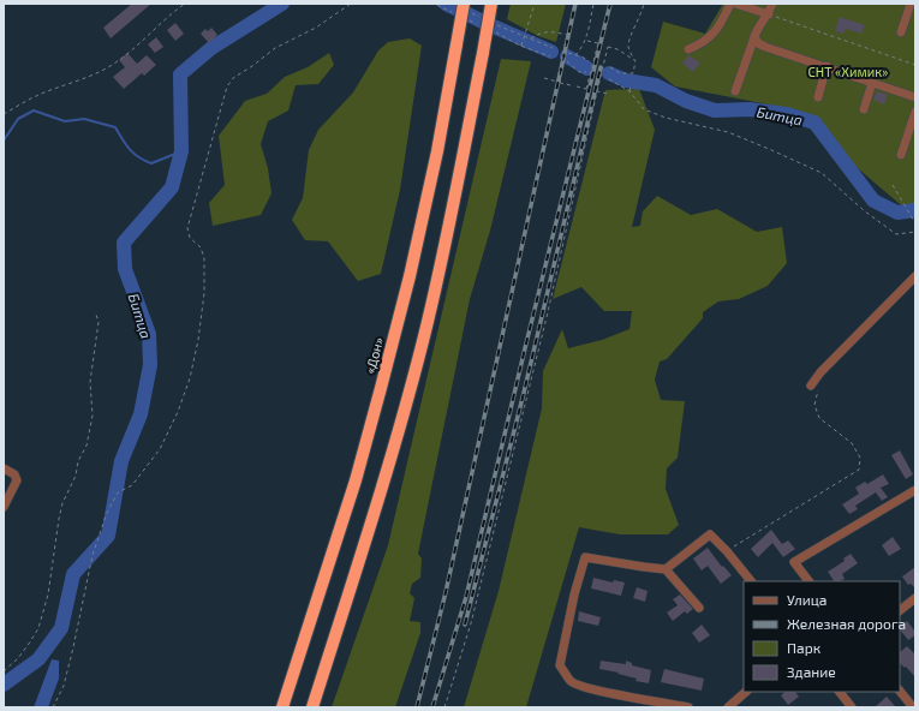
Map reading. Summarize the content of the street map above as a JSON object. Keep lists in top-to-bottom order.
{
  "streets": {
    "highway": ["«Дон»"]
  },
  "water": ["Битца"],
  "parks": ["СНТ «Химик»"],
  "legend": [
    "Улица",
    "Железная дорога",
    "Парк",
    "Здание"
  ]
}
